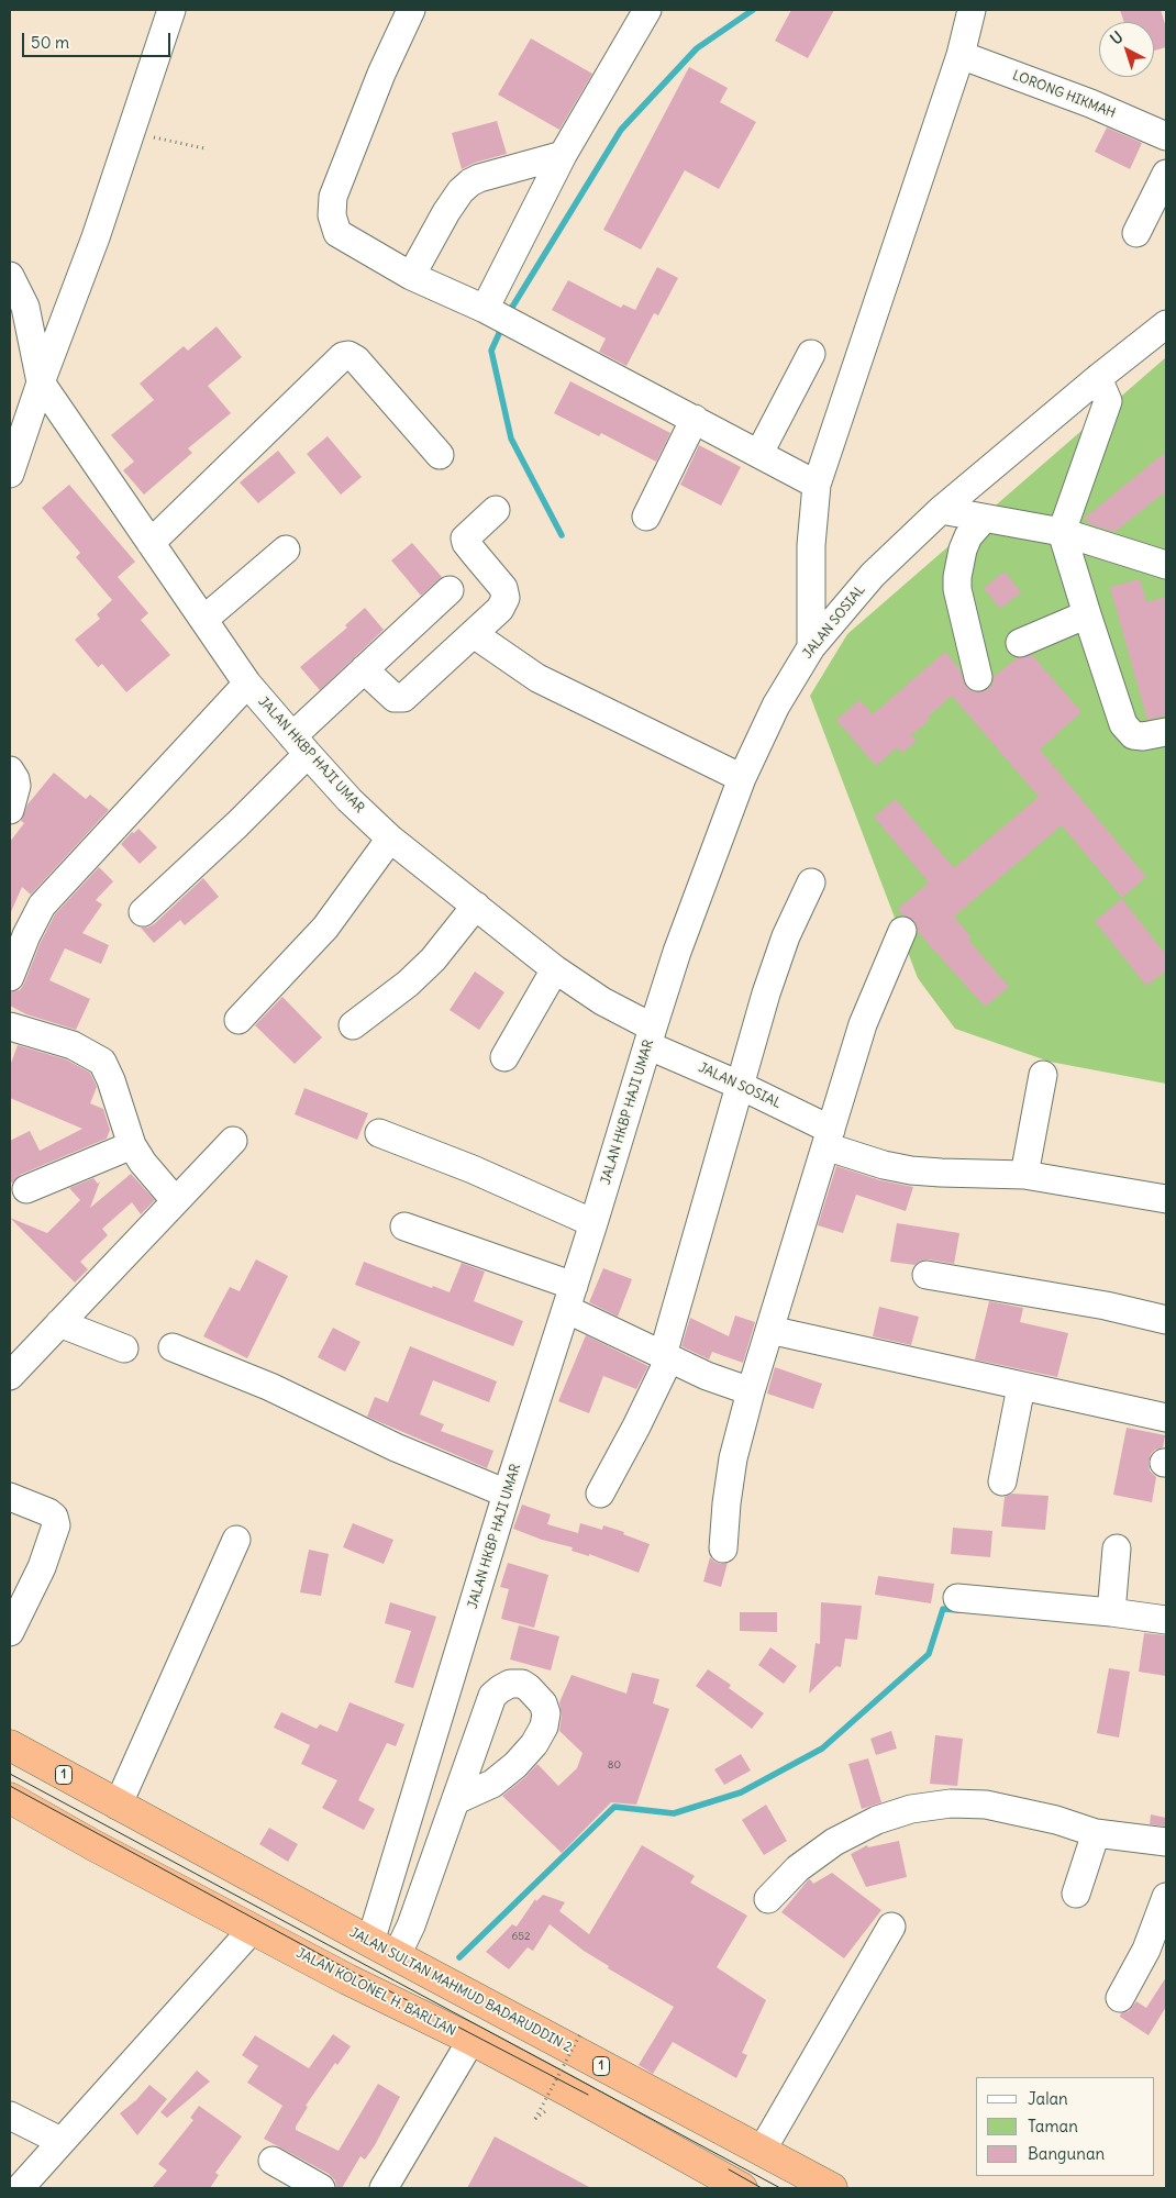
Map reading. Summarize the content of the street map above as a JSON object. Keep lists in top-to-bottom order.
{
  "streets": {
    "highway": ["1", "JALAN SULTAN MAHMUD BADARUDDIN 2", "JALAN KOLONEL H. BARLIAN"],
    "street": ["LORONG HIKMAH", "JALAN SOSIAL", "JALAN HKBP HAJI UMAR"]
  },
  "crossings": [
    ["JALAN SOSIAL", "JALAN HKBP HAJI UMAR"],
    ["JALAN HKBP HAJI UMAR", "JALAN SULTAN MAHMUD BADARUDDIN 2"],
    ["1", "JALAN SULTAN MAHMUD BADARUDDIN 2"]
  ],
  "house_numbers": ["80", "652"],
  "legend": ["Jalan", "Taman", "Bangunan"],
  "scale_bar": "50 m",
  "north": "top left"
}
